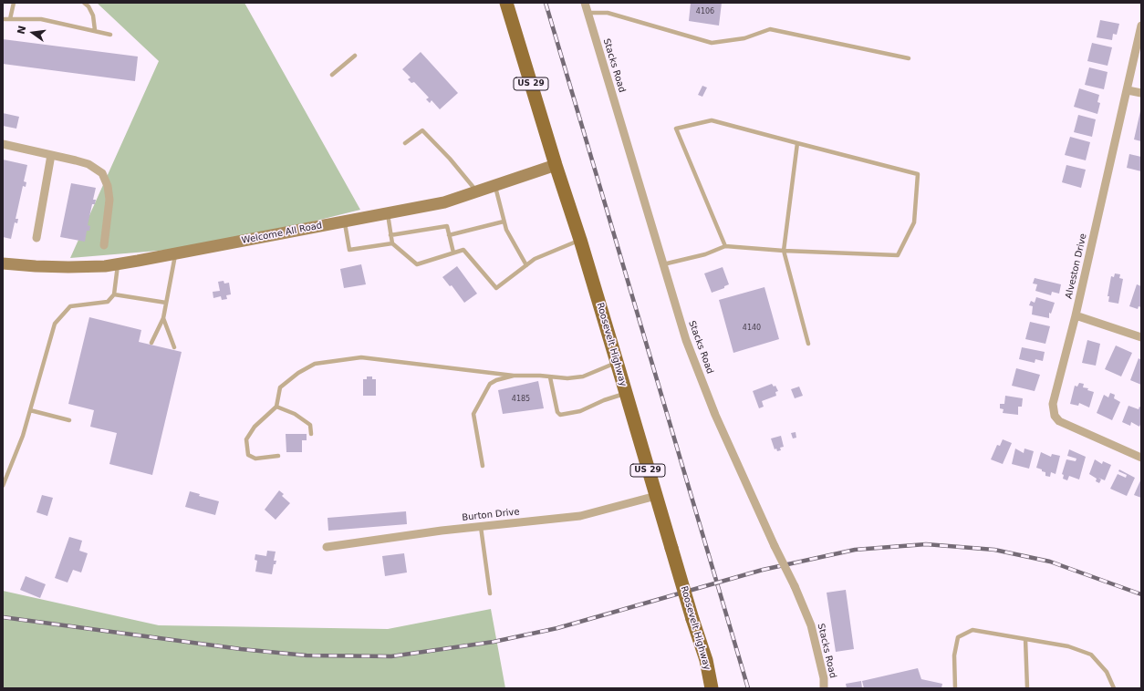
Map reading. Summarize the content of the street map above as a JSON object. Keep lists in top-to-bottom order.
{
  "streets": {
    "main road": ["US 29", "Roosevelt Highway"],
    "street": [
      "Stacks Road",
      "Welcome All Road",
      "Alveston Drive",
      "Burton Drive"
    ]
  },
  "crossings": [
    ["Welcome All Road", "Roosevelt Highway"],
    ["Roosevelt Highway", "Burton Drive"]
  ],
  "house_numbers": ["4106", "4140", "4185"],
  "north": "left"
}
